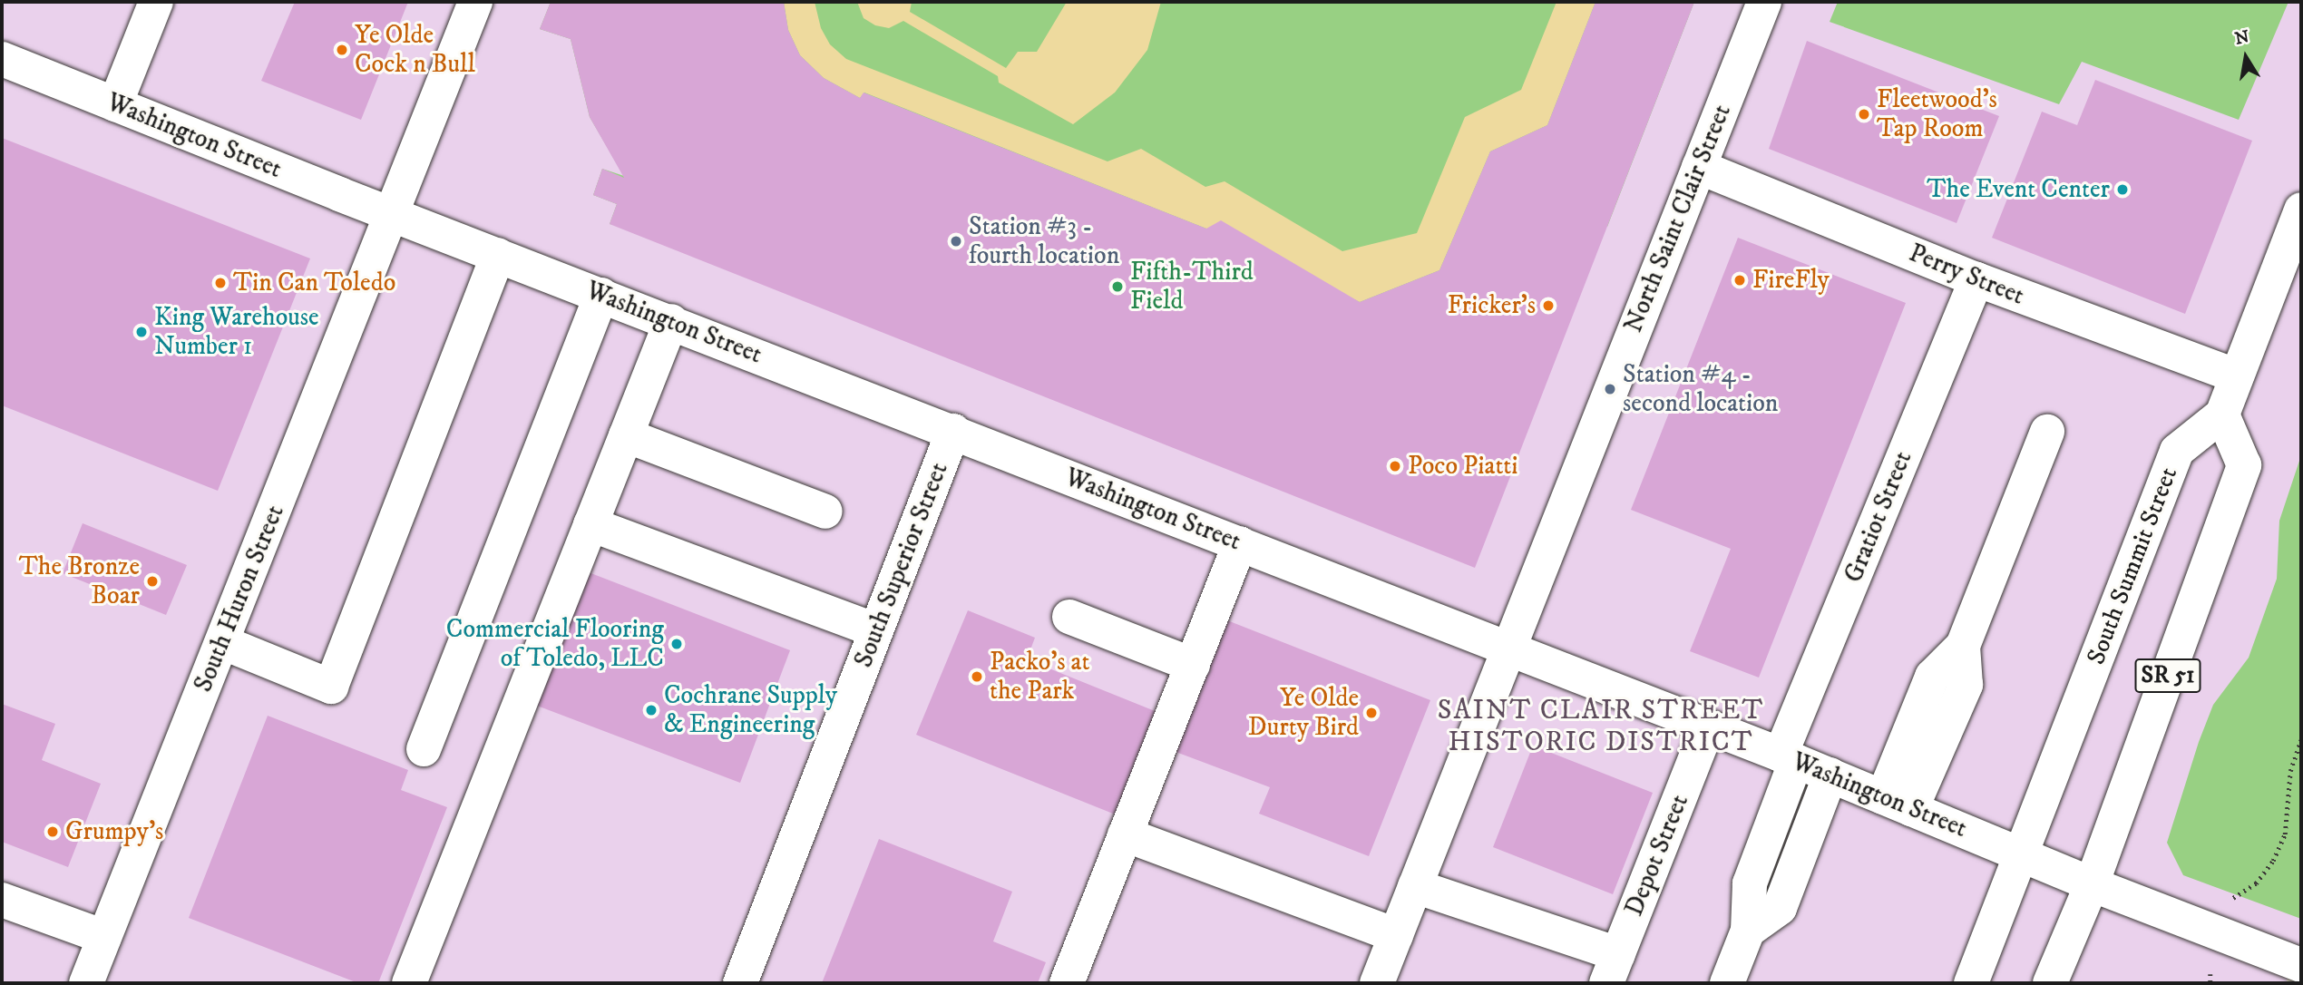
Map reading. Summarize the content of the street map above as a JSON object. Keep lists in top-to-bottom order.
{
  "streets": {
    "street": [
      "Washington Street",
      "North Saint Clair Street",
      "Perry Street",
      "Gratiot Street",
      "South Superior Street",
      "South Summit Street",
      "South Huron Street",
      "SR 51",
      "Depot Street"
    ]
  },
  "crossings": [
    ["Washington Street", "North Saint Clair Street"],
    ["Washington Street", "Gratiot Street"],
    ["Washington Street", "South Superior Street"],
    ["Washington Street", "South Summit Street"],
    ["Washington Street", "South Huron Street"],
    ["Washington Street", "SR 51"],
    ["Washington Street", "Depot Street"],
    ["North Saint Clair Street", "Perry Street"],
    ["Perry Street", "Gratiot Street"],
    ["South Summit Street", "SR 51"]
  ],
  "districts": ["SAINT CLAIR STREET HISTORIC DISTRICT"],
  "places": [
    "Ye Olde Cock n Bull",
    "Fleetwood's Tap Room",
    "The Event Center",
    "Station #3 - fourth location",
    "FireFly",
    "Tin Can Toledo",
    "Fifth-Third Field",
    "Fricker's",
    "King Warehouse Number 1",
    "Station #4 - second location",
    "Poco Piatti",
    "The Bronze Boar",
    "Commercial Flooring of Toledo, LLC",
    "Packo's at the Park",
    "Cochrane Supply & Engineering",
    "Ye Olde Durty Bird",
    "Grumpy's"
  ],
  "north": "top"
}
